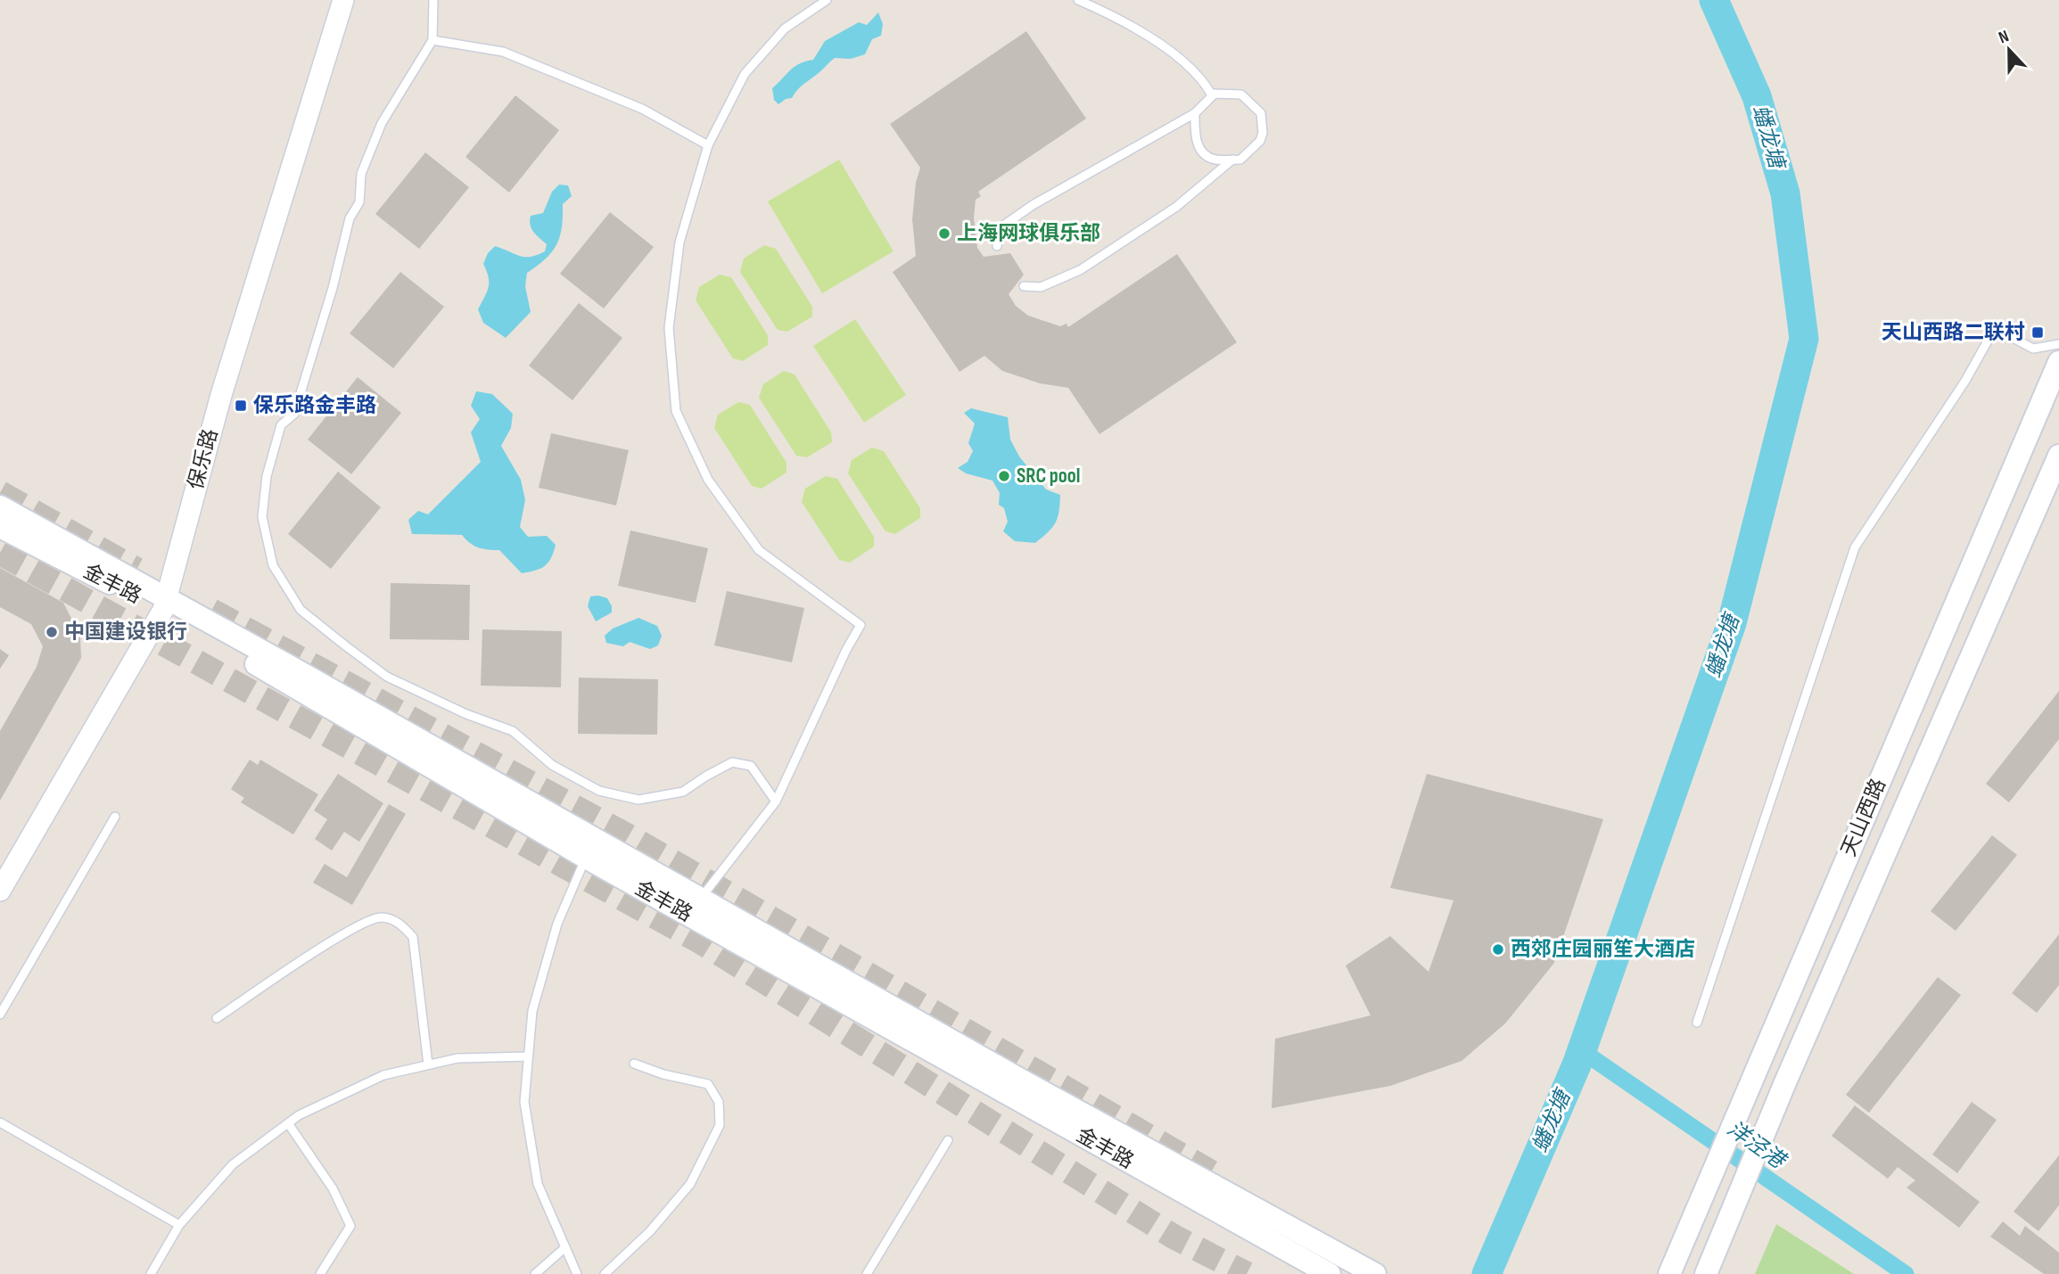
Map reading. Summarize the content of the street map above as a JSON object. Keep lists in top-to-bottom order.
{
  "streets": {
    "main road": ["金丰路", "天山西路"],
    "street": ["保乐路"]
  },
  "crossings": [
    ["保乐路", "金丰路"]
  ],
  "water": ["蟠龙塘", "洋泾港"],
  "places": {
    "other": [
      "上海网球俱乐部",
      "SRC pool",
      "中国建设银行",
      "西郊庄园丽笙大酒店"
    ],
    "transit": ["天山西路二联村", "保乐路金丰路"]
  },
  "north": "top"
}
